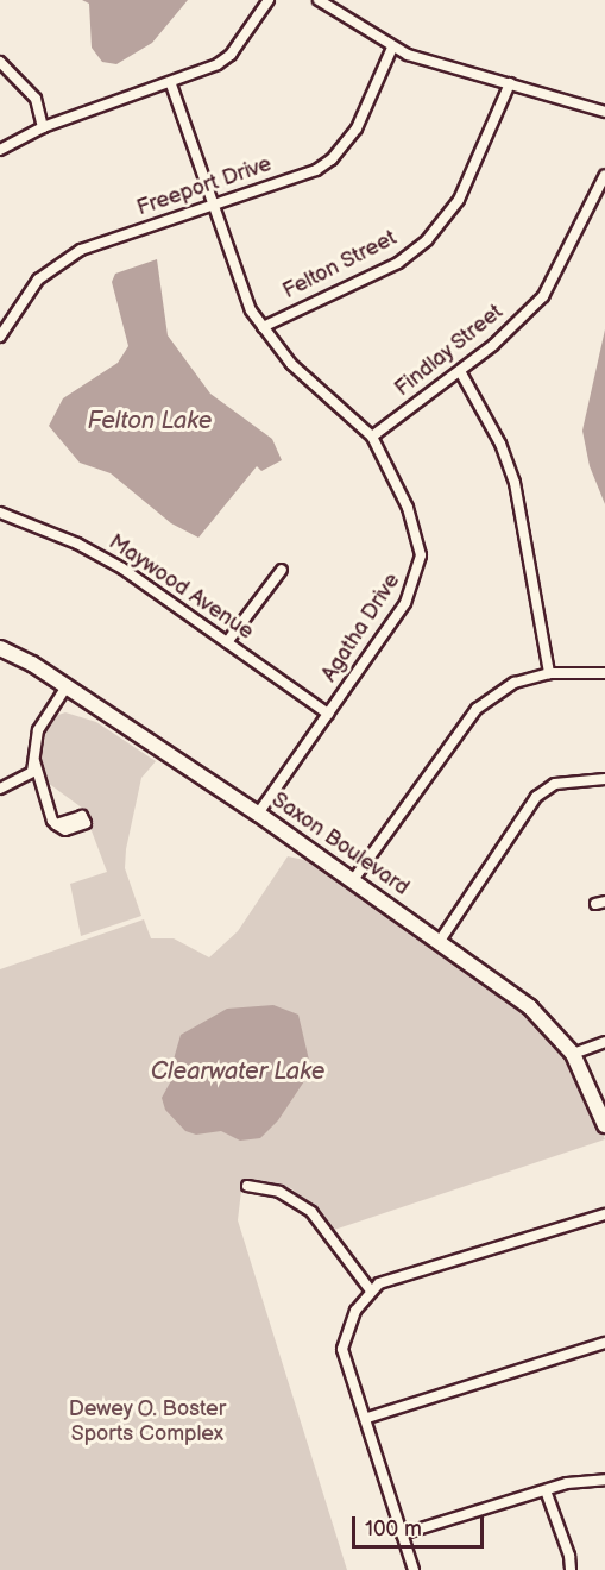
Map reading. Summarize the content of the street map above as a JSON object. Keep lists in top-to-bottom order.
{
  "streets": {
    "main road": ["Saxon Boulevard"],
    "street": [
      "Freeport Drive",
      "Felton Street",
      "Findlay Street",
      "Maywood Avenue",
      "Agatha Drive"
    ]
  },
  "crossings": [
    ["Freeport Drive", "Agatha Drive"],
    ["Felton Street", "Agatha Drive"],
    ["Findlay Street", "Agatha Drive"],
    ["Maywood Avenue", "Agatha Drive"],
    ["Agatha Drive", "Saxon Boulevard"]
  ],
  "water": ["Felton Lake", "Clearwater Lake"],
  "parks": ["Dewey O. Boster Sports Complex"],
  "scale_bar": "100 m"
}
